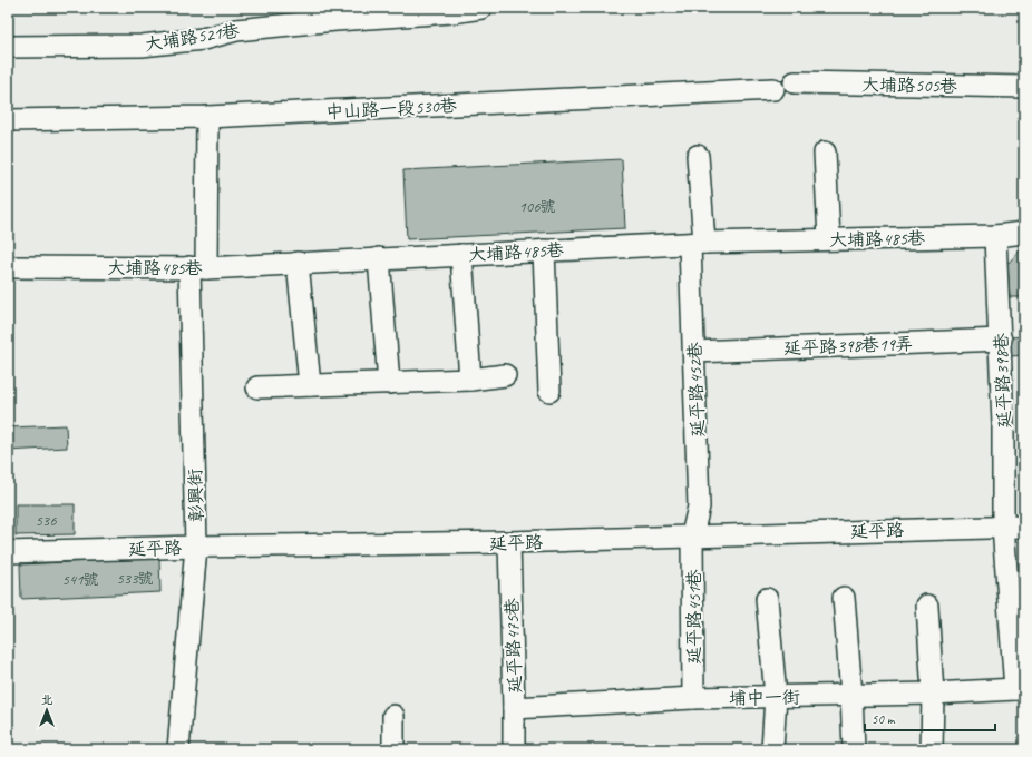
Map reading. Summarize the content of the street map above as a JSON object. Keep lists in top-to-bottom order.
{
  "streets": {
    "street": [
      "大埔路521巷",
      "大埔路505巷",
      "中山路一段530巷",
      "大埔路485巷",
      "延平路398巷19弄",
      "延平路398巷",
      "延平路452巷",
      "彰興街",
      "延平路",
      "延平路451巷",
      "延平路475巷",
      "埔中一街"
    ]
  },
  "crossings": [
    ["中山路一段530巷", "彰興街"],
    ["大埔路485巷", "延平路398巷"],
    ["大埔路485巷", "延平路452巷"],
    ["大埔路485巷", "彰興街"],
    ["延平路398巷19弄", "延平路398巷"],
    ["延平路398巷19弄", "延平路452巷"],
    ["延平路398巷", "延平路"],
    ["延平路398巷", "埔中一街"],
    ["延平路452巷", "延平路"],
    ["延平路452巷", "延平路451巷"],
    ["彰興街", "延平路"],
    ["延平路", "延平路451巷"],
    ["延平路", "延平路475巷"],
    ["延平路451巷", "埔中一街"],
    ["延平路475巷", "埔中一街"]
  ],
  "house_numbers": [
    "106號",
    "536",
    "533號",
    "541號"
  ],
  "scale_bar": "50 m",
  "north": "top"
}
